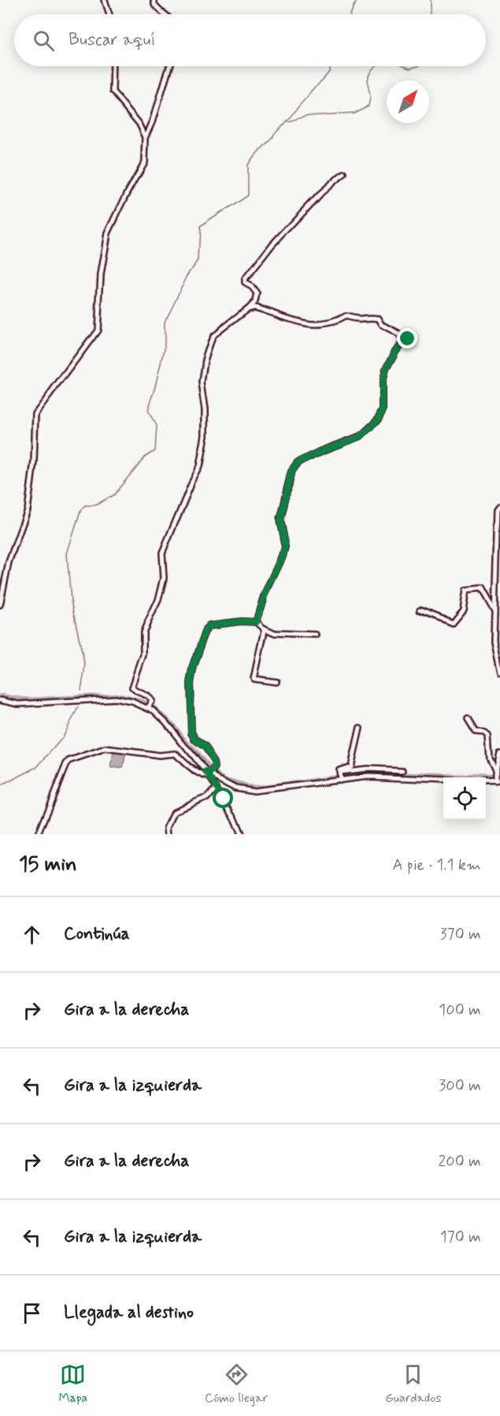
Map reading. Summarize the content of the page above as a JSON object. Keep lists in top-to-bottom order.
{
  "north": "top right",
  "page": {
    "search": "Buscar aquí",
    "heading": ["15 min", "A pie · 1.1 km"],
    "list": [
      ["Continúa", "370 m"],
      ["Gira a la derecha", "100 m"],
      ["Gira a la izquierda", "300 m"],
      ["Gira a la derecha", "200 m"],
      ["Gira a la izquierda", "170 m"],
      "Llegada al destino"
    ],
    "nav": ["Mapa", "Cómo llegar", "Guardados"]
  }
}
